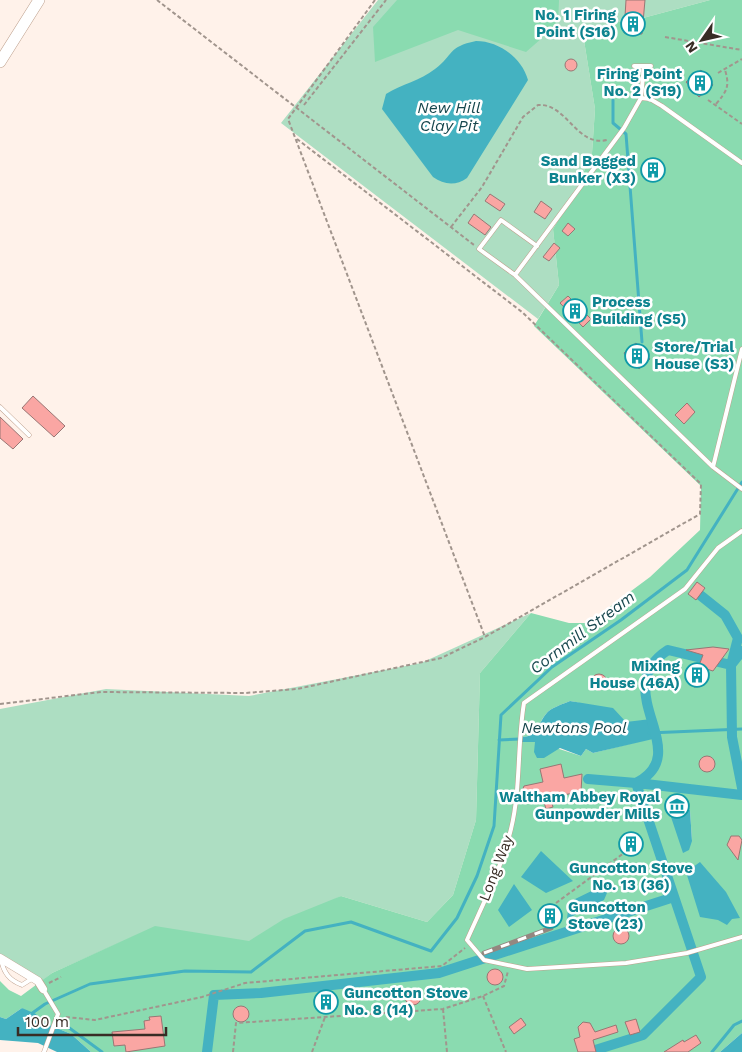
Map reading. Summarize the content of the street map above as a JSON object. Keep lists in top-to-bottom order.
{
  "streets": {
    "lane": ["Long Way"]
  },
  "water": ["New Hill Clay Pit", "Cornmill Stream", "Newtons Pool"],
  "places": {
    "building": [
      "No. 1 Firing Point (S16)",
      "Firing Point No. 2 (S19)",
      "Sand Bagged Bunker (X3)",
      "Process Building (S5)",
      "Store/Trial House (S3)",
      "Mixing House (46A)",
      "Guncotton Stove No. 13 (36)",
      "Guncotton Stove (23)",
      "Guncotton Stove No. 8 (14)"
    ],
    "museum": ["Waltham Abbey Royal Gunpowder Mills"]
  },
  "scale_bar": "100 m",
  "north": "bottom left"
}
